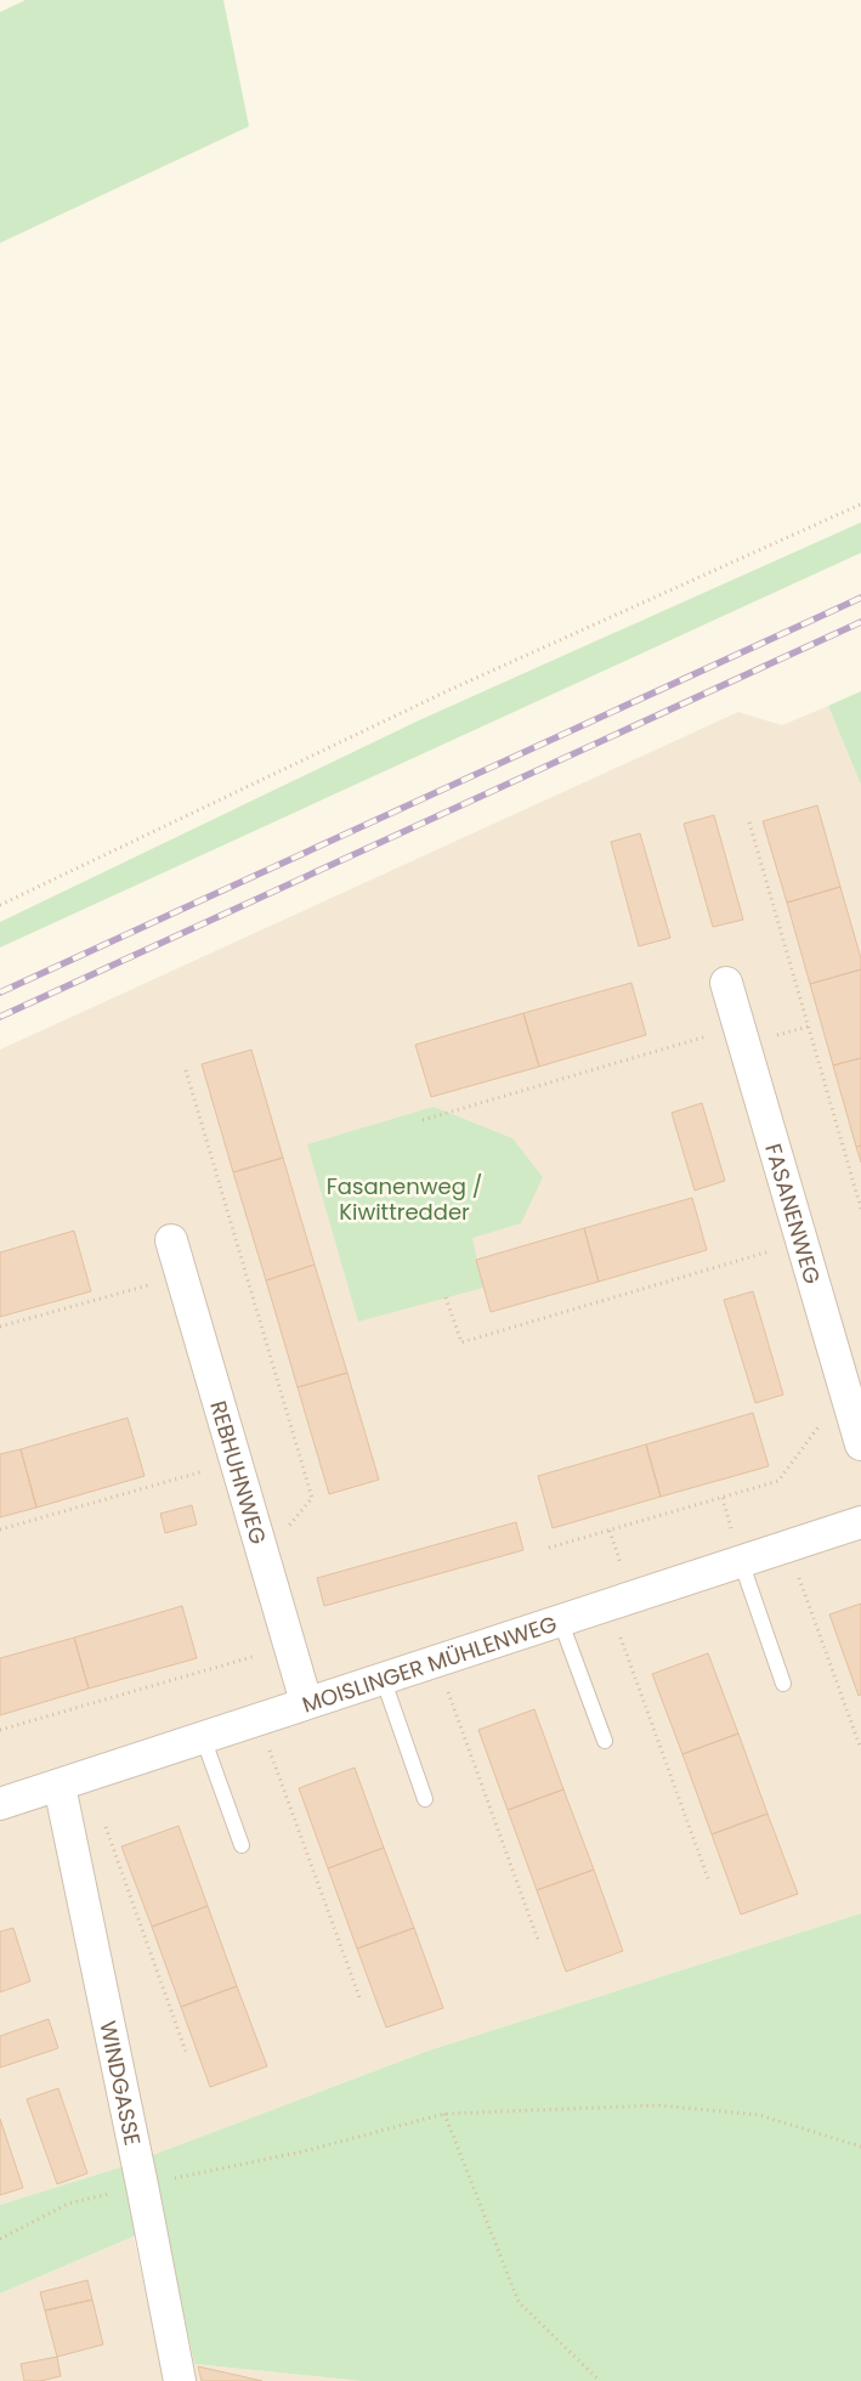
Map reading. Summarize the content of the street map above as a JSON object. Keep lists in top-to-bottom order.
{
  "streets": {
    "street": [
      "FASANENWEG",
      "REBHUHNWEG",
      "MOISLINGER MÜHLENWEG",
      "WINDGASSE"
    ]
  },
  "crossings": [
    ["REBHUHNWEG", "MOISLINGER MÜHLENWEG"],
    ["MOISLINGER MÜHLENWEG", "WINDGASSE"]
  ],
  "parks": ["Fasanenweg / Kiwittredder"]
}
